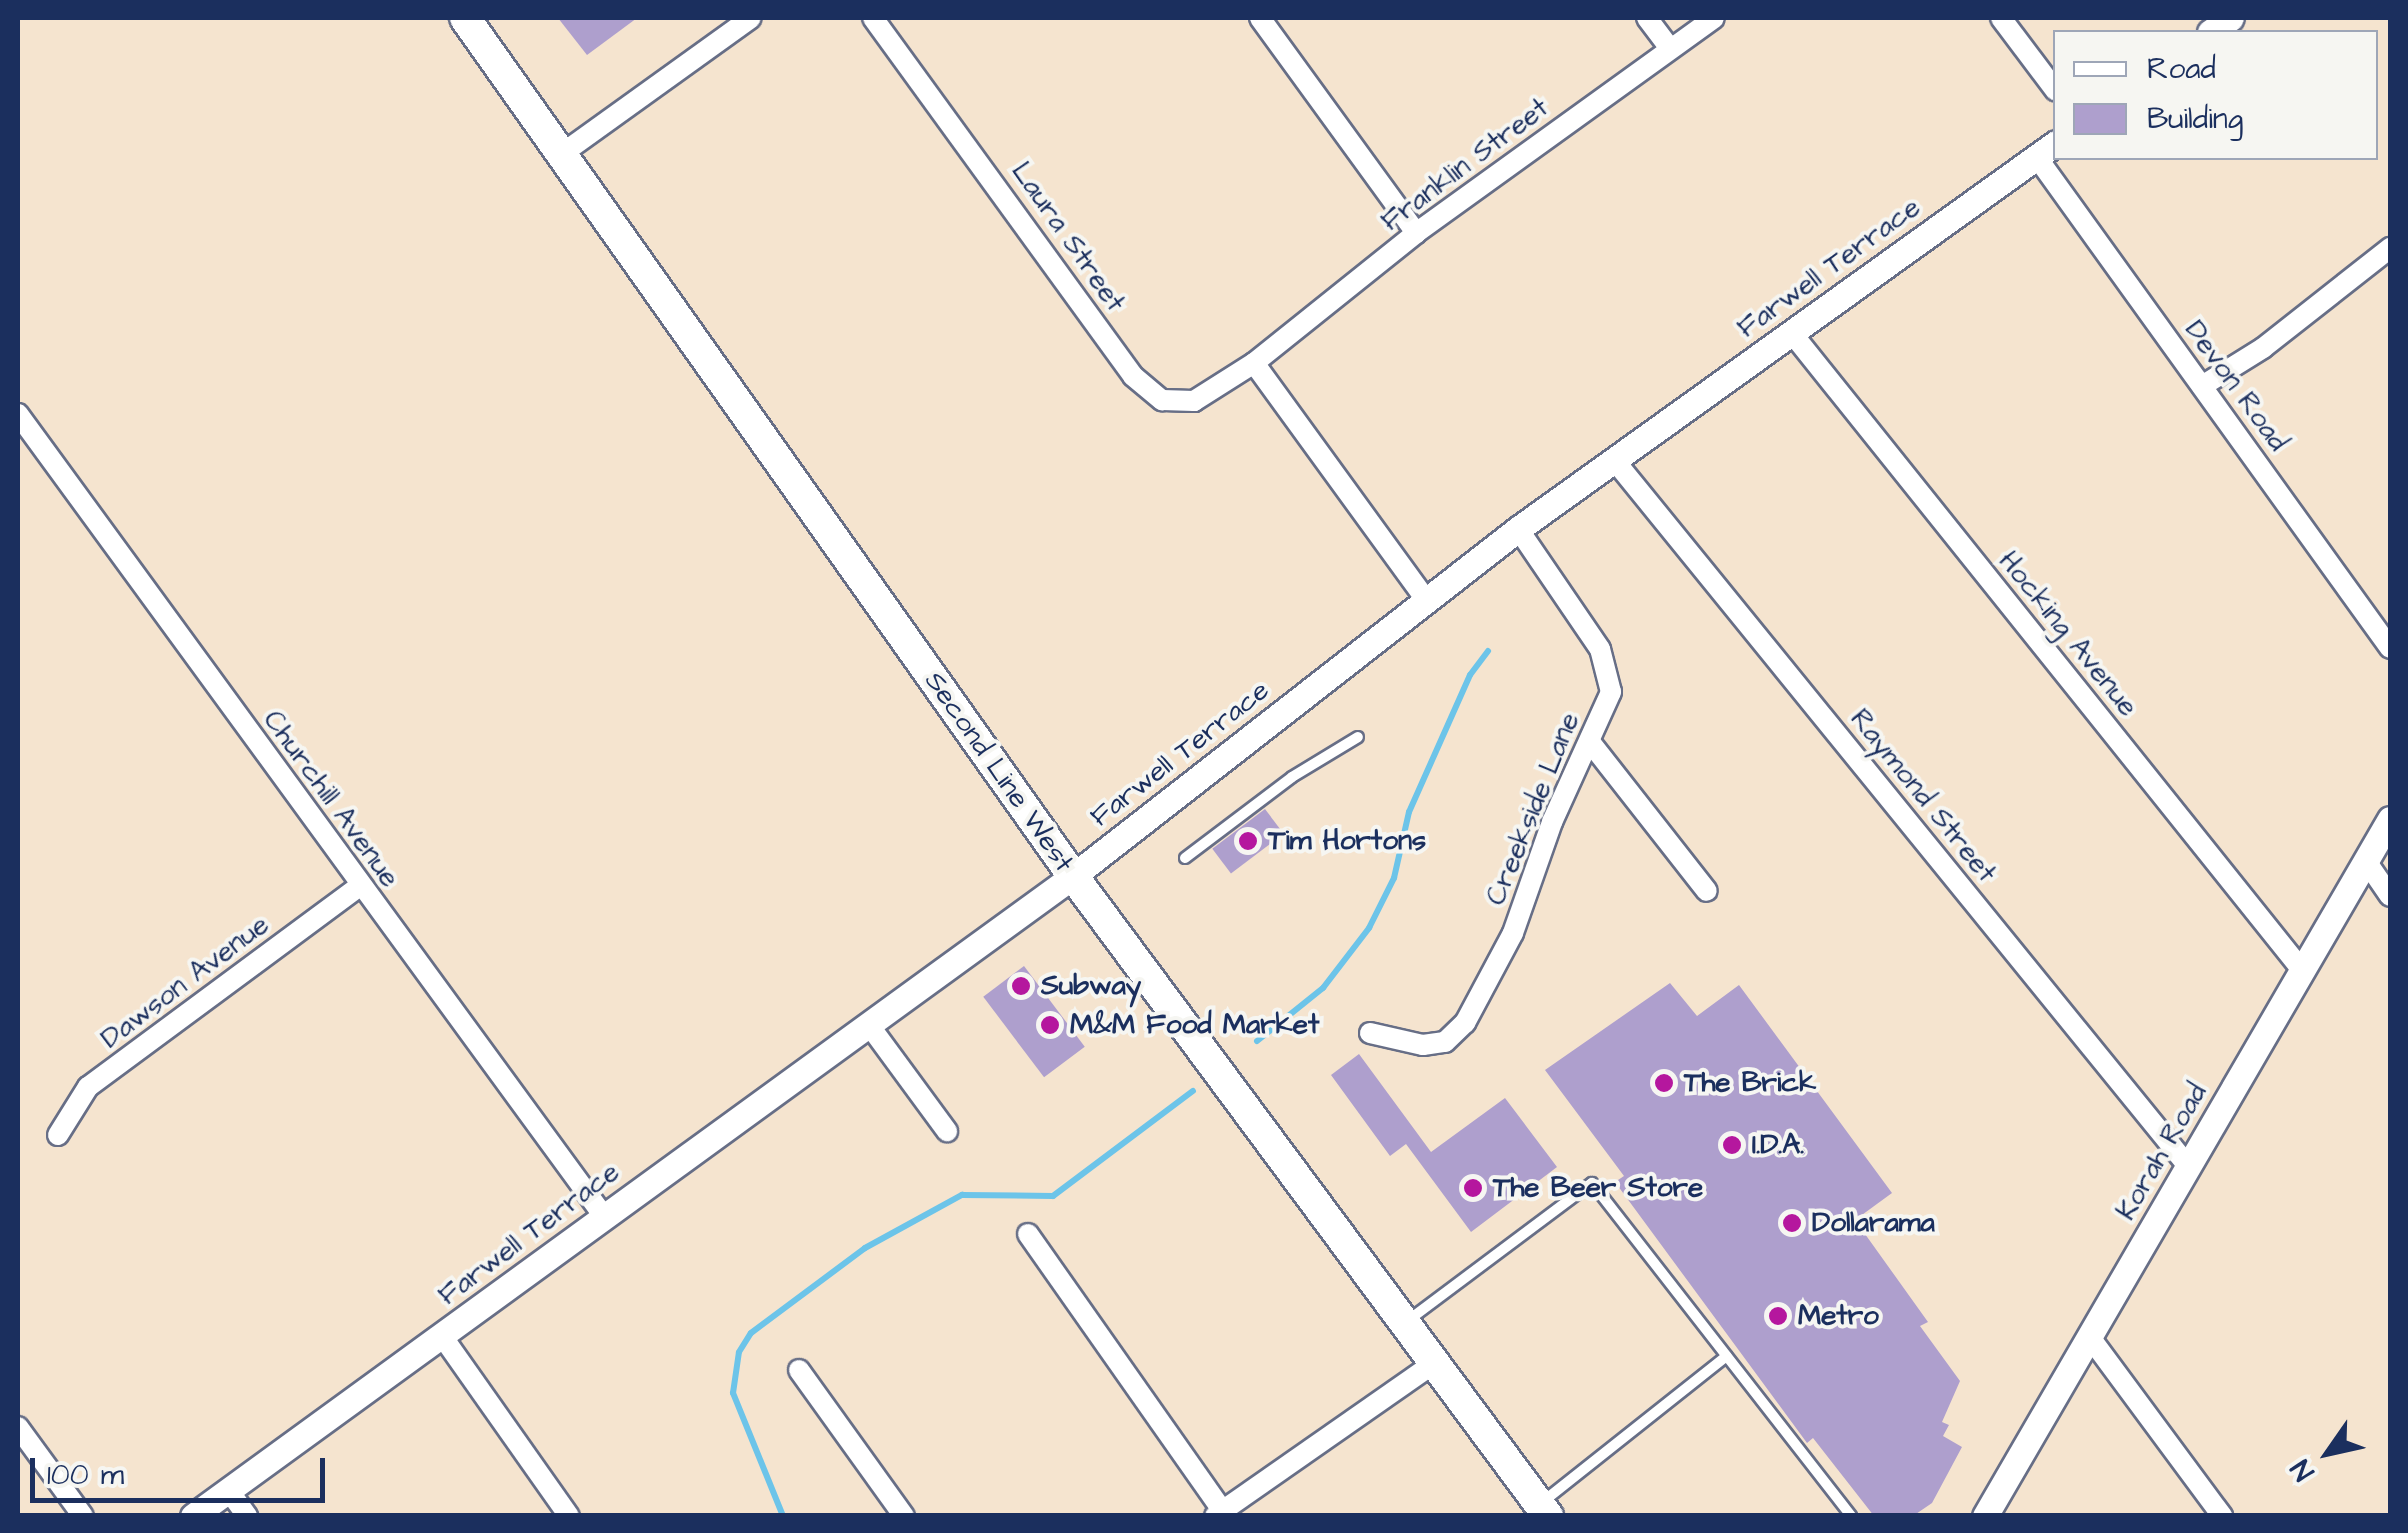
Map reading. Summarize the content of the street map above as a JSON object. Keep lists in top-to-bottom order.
{
  "streets": {
    "main road": ["Second Line West"],
    "street": [
      "Franklin Street",
      "Laura Street",
      "Farwell Terrace",
      "Devon Road",
      "Hocking Avenue",
      "Raymond Street",
      "Churchill Avenue",
      "Creekside Lane",
      "Dawson Avenue",
      "Korah Road"
    ]
  },
  "crossings": [
    ["Franklin Street", "Laura Street"],
    ["Farwell Terrace", "Devon Road"],
    ["Farwell Terrace", "Hocking Avenue"],
    ["Farwell Terrace", "Second Line West"],
    ["Farwell Terrace", "Raymond Street"],
    ["Farwell Terrace", "Churchill Avenue"],
    ["Farwell Terrace", "Creekside Lane"],
    ["Hocking Avenue", "Korah Road"],
    ["Raymond Street", "Korah Road"],
    ["Churchill Avenue", "Dawson Avenue"]
  ],
  "places": [
    "Tim Hortons",
    "Subway",
    "M&M Food Market",
    "The Brick",
    "I.D.A.",
    "The Beer Store",
    "Dollarama",
    "Metro"
  ],
  "legend": ["Road", "Building"],
  "scale_bar": "100 m",
  "north": "bottom left"
}
